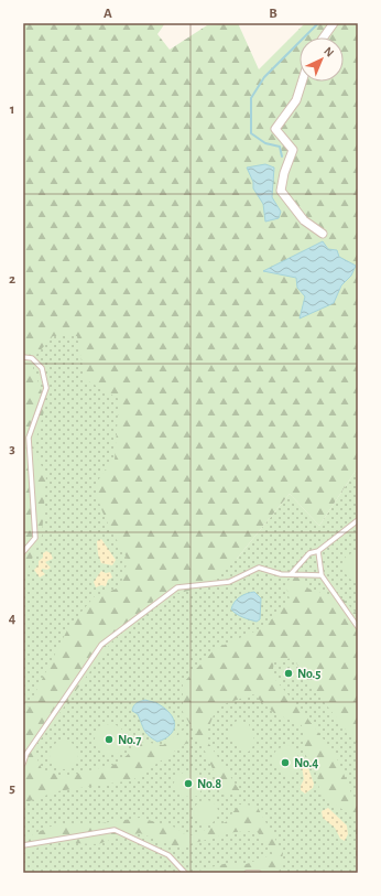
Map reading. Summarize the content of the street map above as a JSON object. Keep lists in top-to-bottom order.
{
  "places": [
    "No.5",
    "No.7",
    "No.4",
    "No.8"
  ],
  "north": "top right",
  "grid": {
    "columns": ["A", "B"],
    "rows": [
      "1",
      "2",
      "3",
      "4",
      "5"
    ]
  }
}
